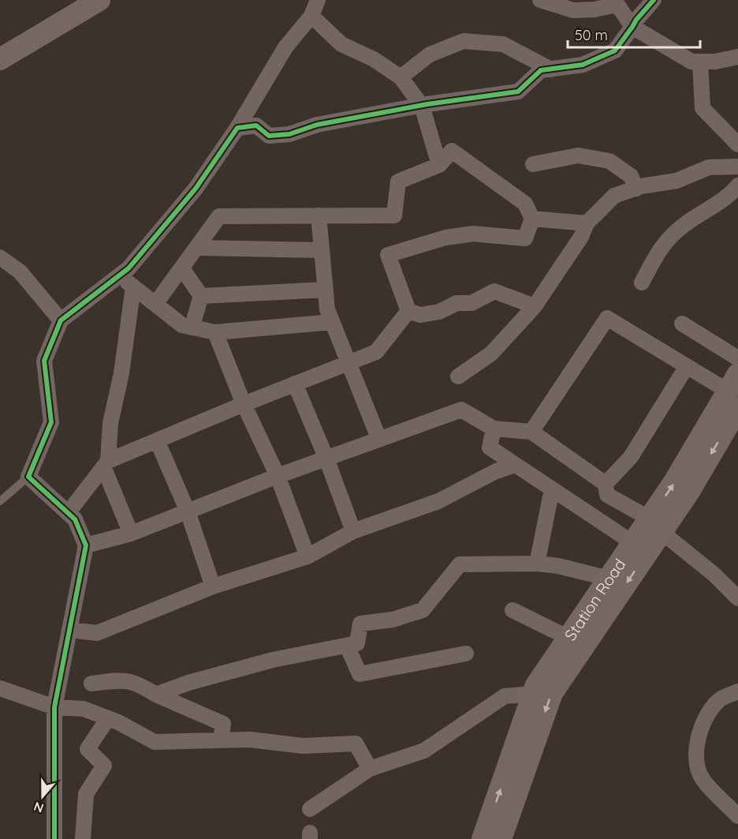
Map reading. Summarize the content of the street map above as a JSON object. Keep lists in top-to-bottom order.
{
  "streets": {
    "street": ["Station Road"]
  },
  "scale_bar": "50 m",
  "north": "bottom"
}
